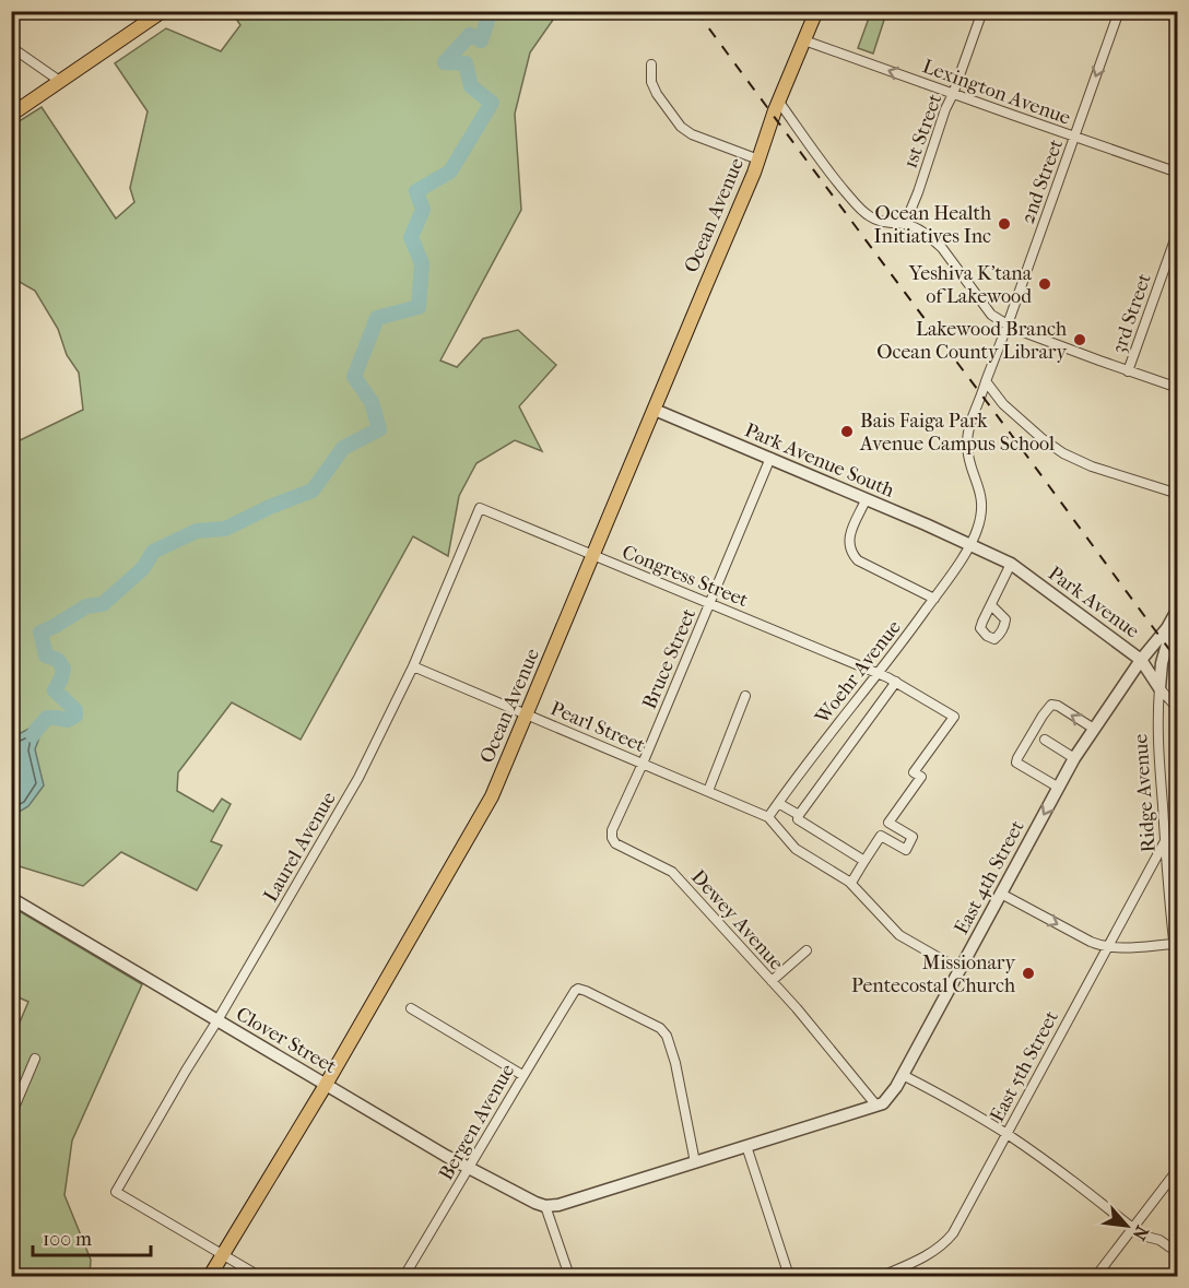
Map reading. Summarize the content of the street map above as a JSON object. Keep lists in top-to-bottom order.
{
  "streets": {
    "main road": ["Ocean Avenue"],
    "street": [
      "Lexington Avenue",
      "1st Street",
      "2nd Street",
      "3rd Street",
      "Park Avenue South",
      "Congress Street",
      "Park Avenue",
      "Bruce Street",
      "Woehr Avenue",
      "Pearl Street",
      "Ridge Avenue",
      "Laurel Avenue",
      "East 4th Street",
      "Dewey Avenue",
      "Clover Street",
      "East 5th Street",
      "Bergen Avenue"
    ]
  },
  "crossings": [
    ["Lexington Avenue", "1st Street"],
    ["Lexington Avenue", "2nd Street"],
    ["Lexington Avenue", "Ocean Avenue"],
    ["Ocean Avenue", "Park Avenue South"],
    ["Ocean Avenue", "Congress Street"],
    ["Ocean Avenue", "Pearl Street"],
    ["Ocean Avenue", "Laurel Avenue"],
    ["Ocean Avenue", "Clover Street"],
    ["Park Avenue South", "Park Avenue"],
    ["Park Avenue South", "Bruce Street"],
    ["Park Avenue South", "Woehr Avenue"],
    ["Congress Street", "Bruce Street"],
    ["Congress Street", "Woehr Avenue"],
    ["Congress Street", "Laurel Avenue"],
    ["Park Avenue", "Woehr Avenue"],
    ["Park Avenue", "Ridge Avenue"],
    ["Park Avenue", "East 4th Street"],
    ["Bruce Street", "Pearl Street"],
    ["Bruce Street", "Dewey Avenue"],
    ["Woehr Avenue", "Pearl Street"],
    ["Pearl Street", "Laurel Avenue"],
    ["Pearl Street", "Dewey Avenue"],
    ["Ridge Avenue", "East 4th Street"],
    ["Ridge Avenue", "East 5th Street"],
    ["Laurel Avenue", "Clover Street"],
    ["East 4th Street", "Dewey Avenue"],
    ["East 4th Street", "Clover Street"],
    ["East 4th Street", "Bergen Avenue"],
    ["Clover Street", "Bergen Avenue"]
  ],
  "one_way": ["Lexington Avenue"],
  "places": [
    "Ocean Health Initiatives Inc",
    "Yeshiva K'tana of Lakewood",
    "Lakewood Branch Ocean County Library",
    "Bais Faiga Park Avenue Campus School",
    "Missionary Pentecostal Church"
  ],
  "scale_bar": "100 m",
  "north": "bottom right"
}
